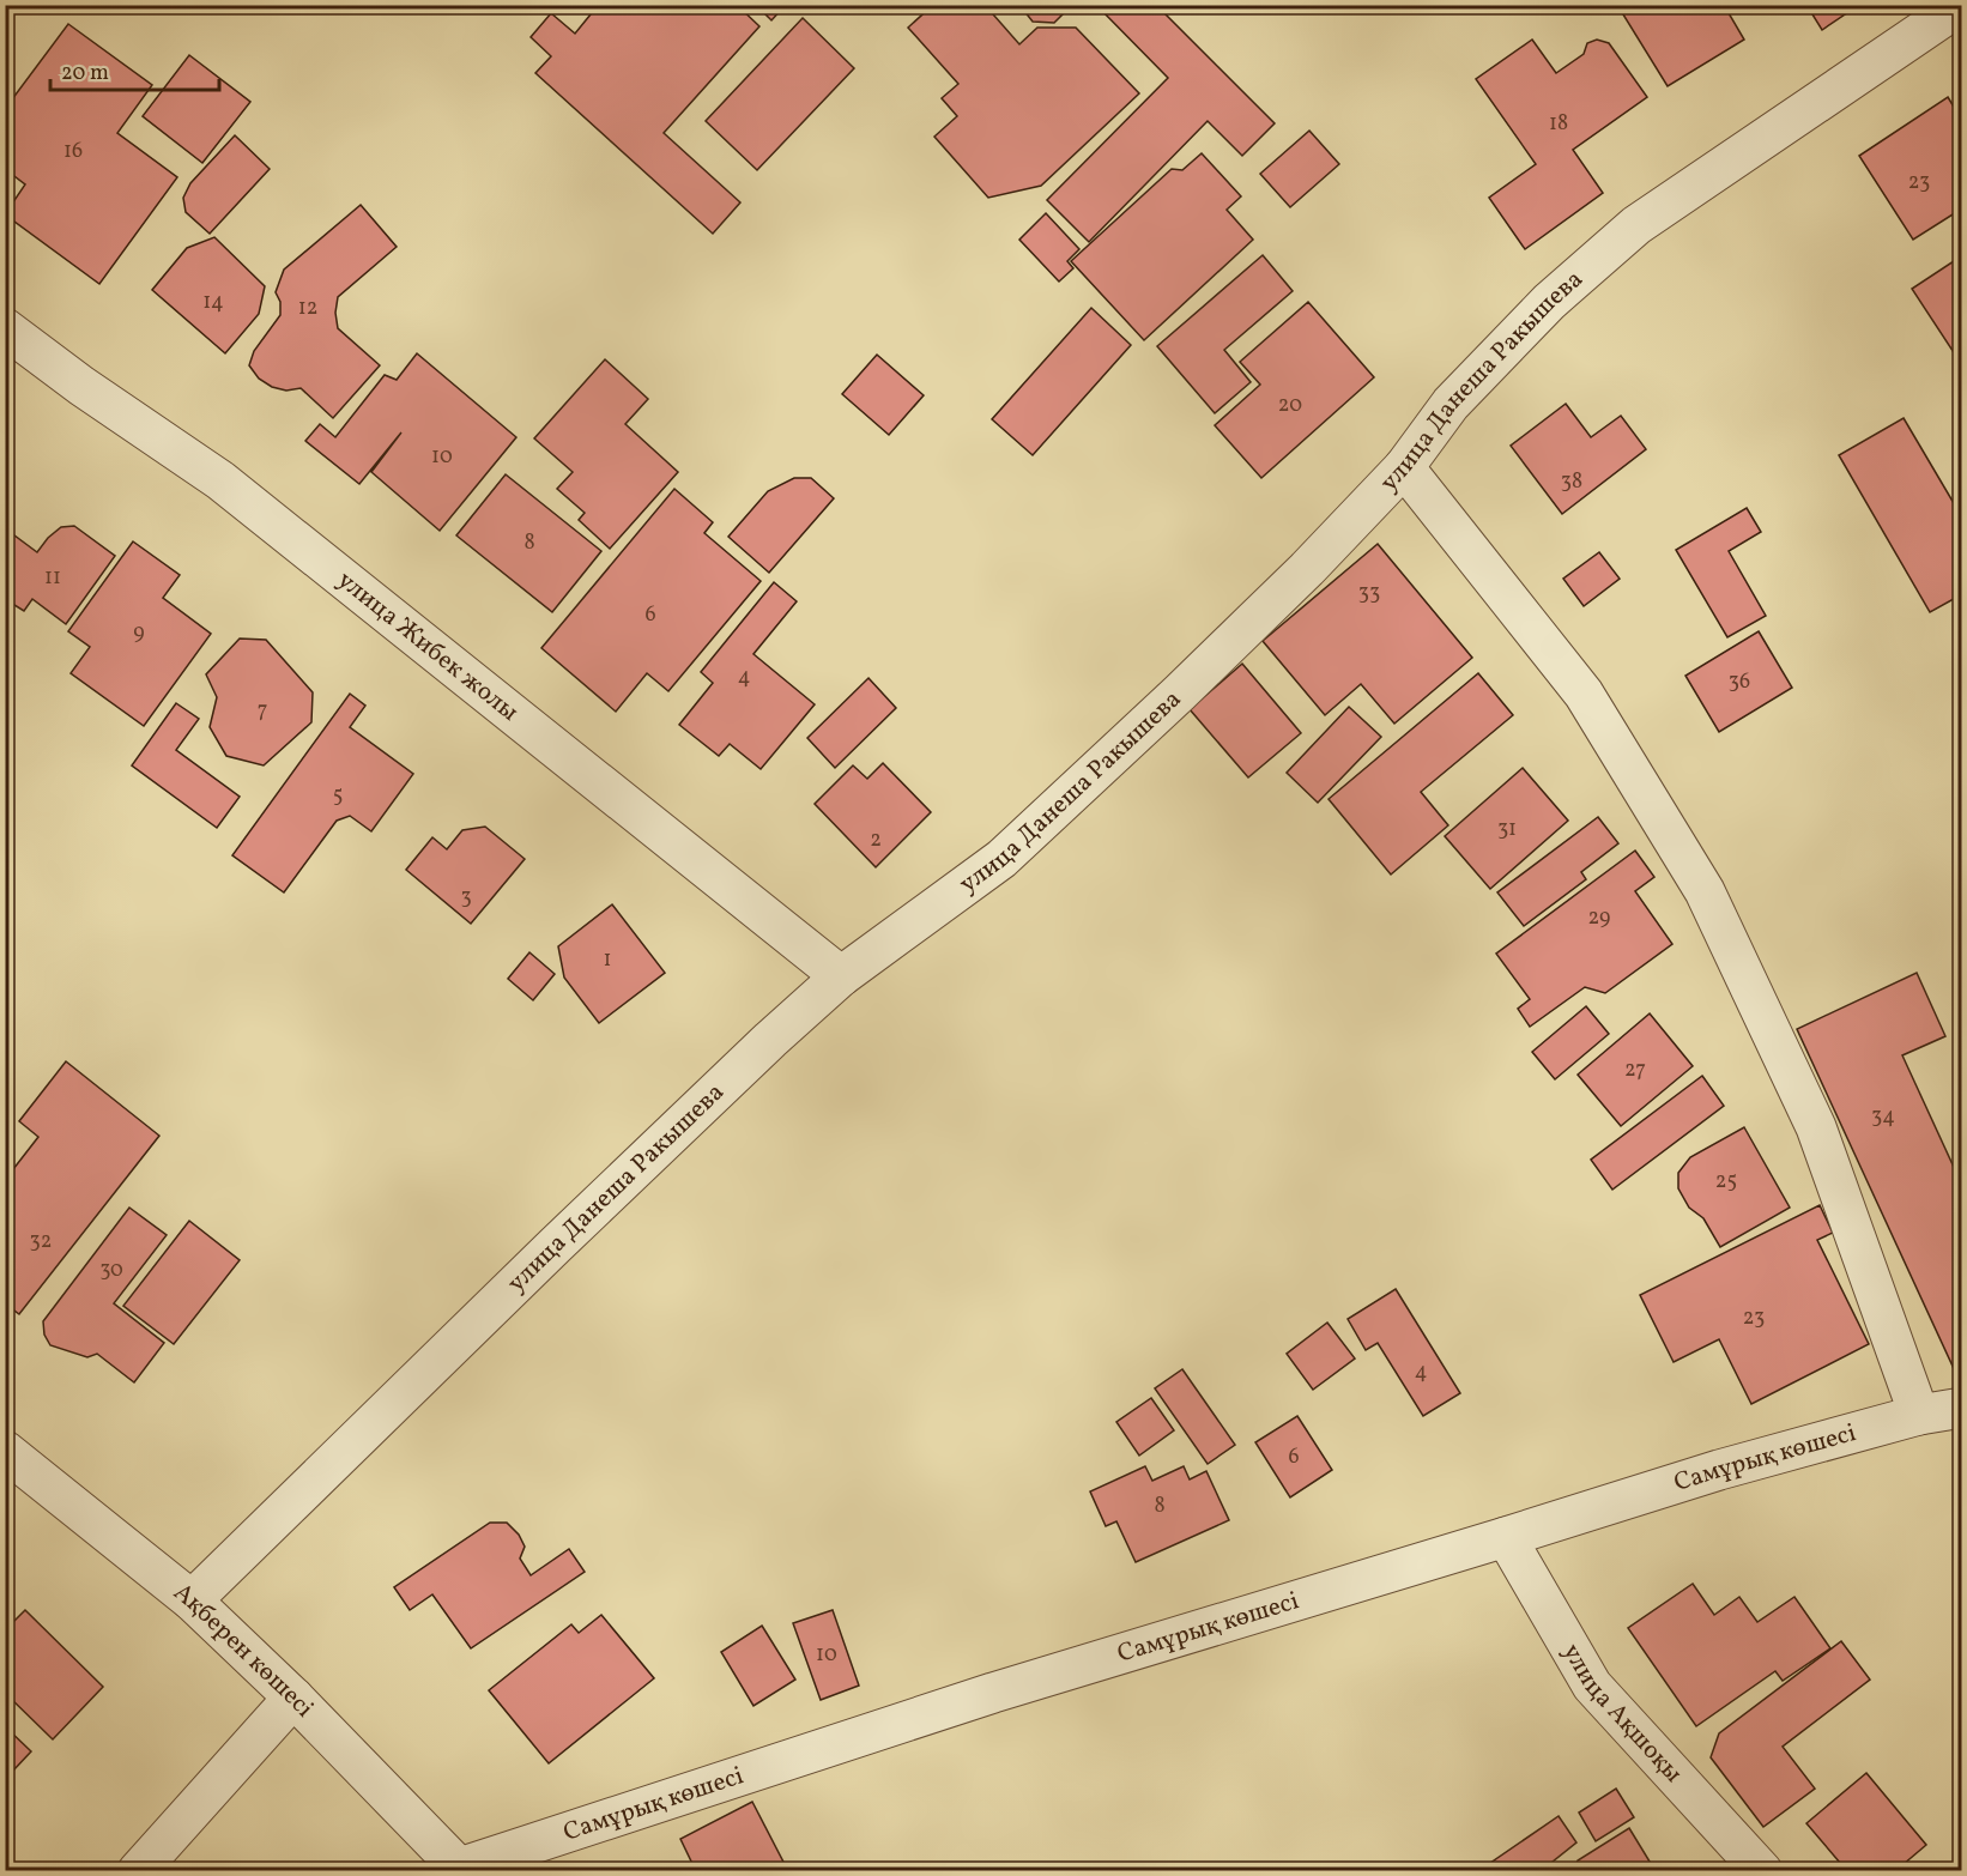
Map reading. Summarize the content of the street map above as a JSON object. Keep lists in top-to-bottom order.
{
  "streets": {
    "street": [
      "улица Данеша Ракышева",
      "улица Жибек жолы",
      "Самұрық көшесі",
      "Ақберен көшесі",
      "улица Ақшоқы"
    ]
  },
  "crossings": [
    ["улица Данеша Ракышева", "улица Жибек жолы"],
    ["улица Данеша Ракышева", "Ақберен көшесі"],
    ["Самұрық көшесі", "Ақберен көшесі"],
    ["Самұрық көшесі", "улица Ақшоқы"]
  ],
  "house_numbers": [
    "18",
    "16",
    "23",
    "14",
    "12",
    "20",
    "10",
    "38",
    "8",
    "11",
    "33",
    "6",
    "9",
    "4",
    "36",
    "7",
    "5",
    "31",
    "2",
    "3",
    "29",
    "1",
    "27",
    "34",
    "25",
    "32",
    "30",
    "23",
    "4",
    "6",
    "8",
    "10"
  ],
  "scale_bar": "20 m"
}
